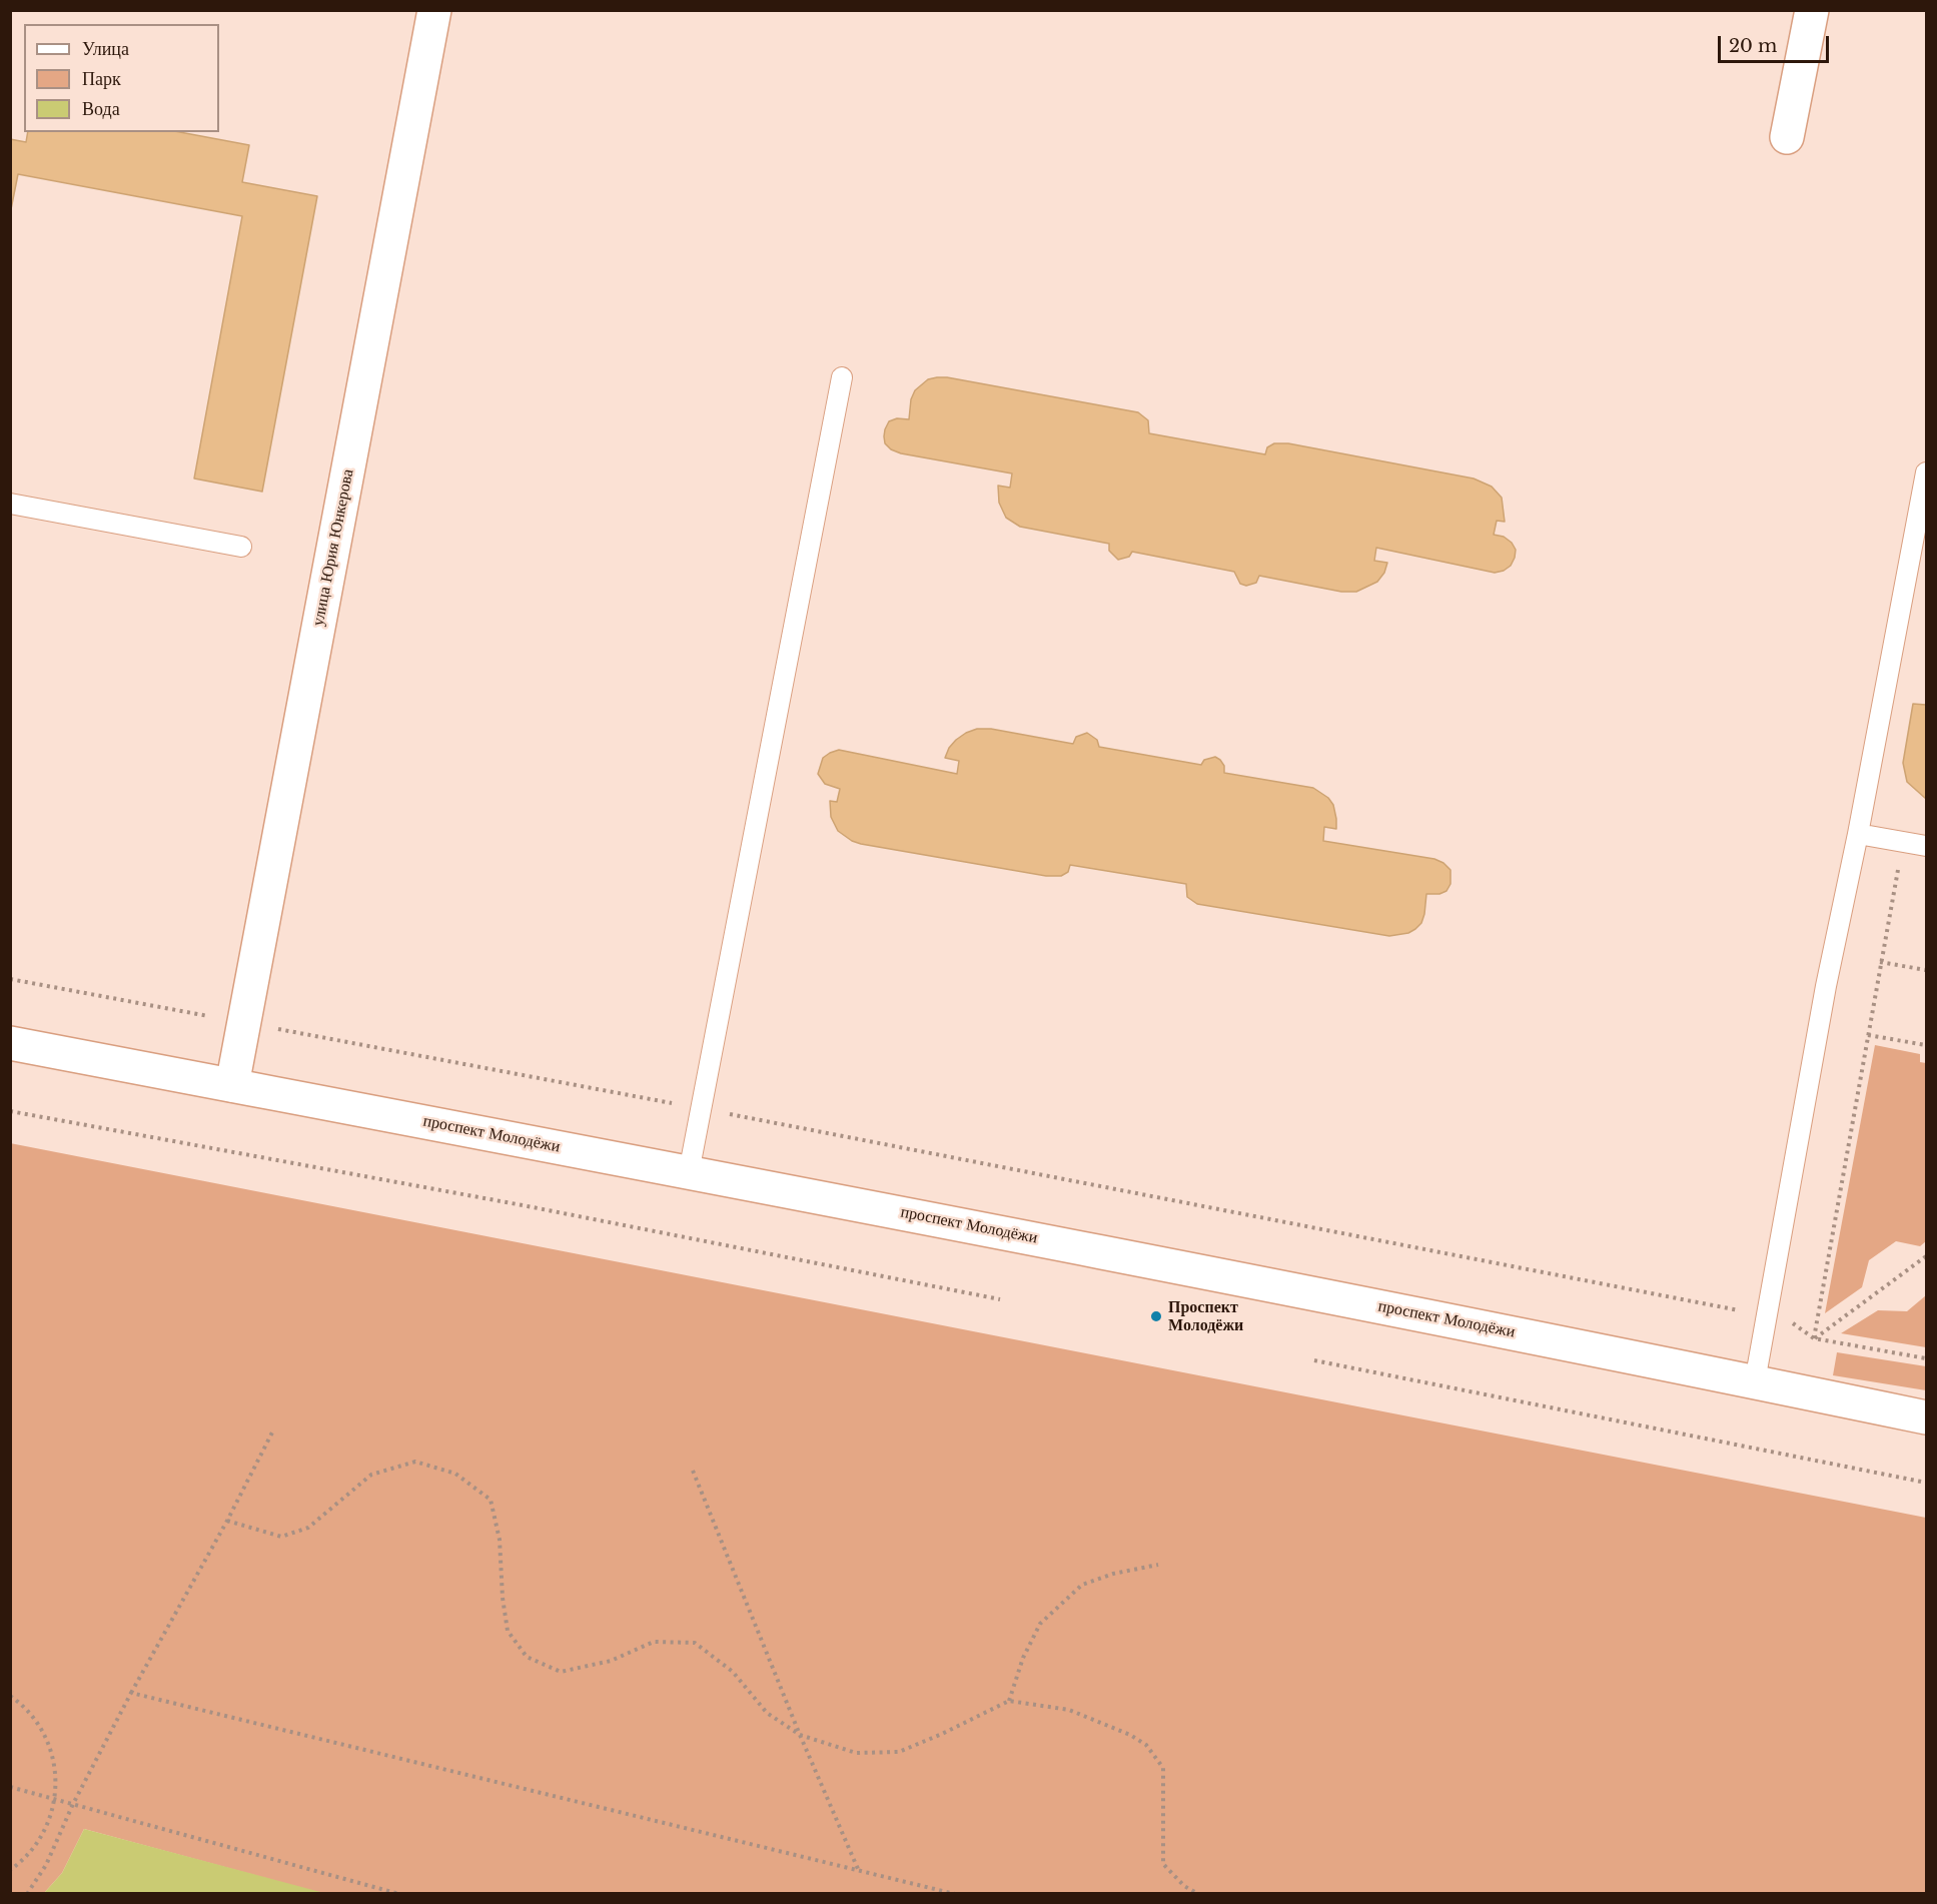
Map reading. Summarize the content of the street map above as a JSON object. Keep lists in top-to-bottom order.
{
  "streets": {
    "street": ["улица Юрия Юнкерова", "проспект Молодёжи"]
  },
  "crossings": [
    ["улица Юрия Юнкерова", "проспект Молодёжи"]
  ],
  "places": ["Проспект Молодёжи"],
  "legend": ["Улица", "Парк", "Вода"],
  "scale_bar": "20 m"
}
